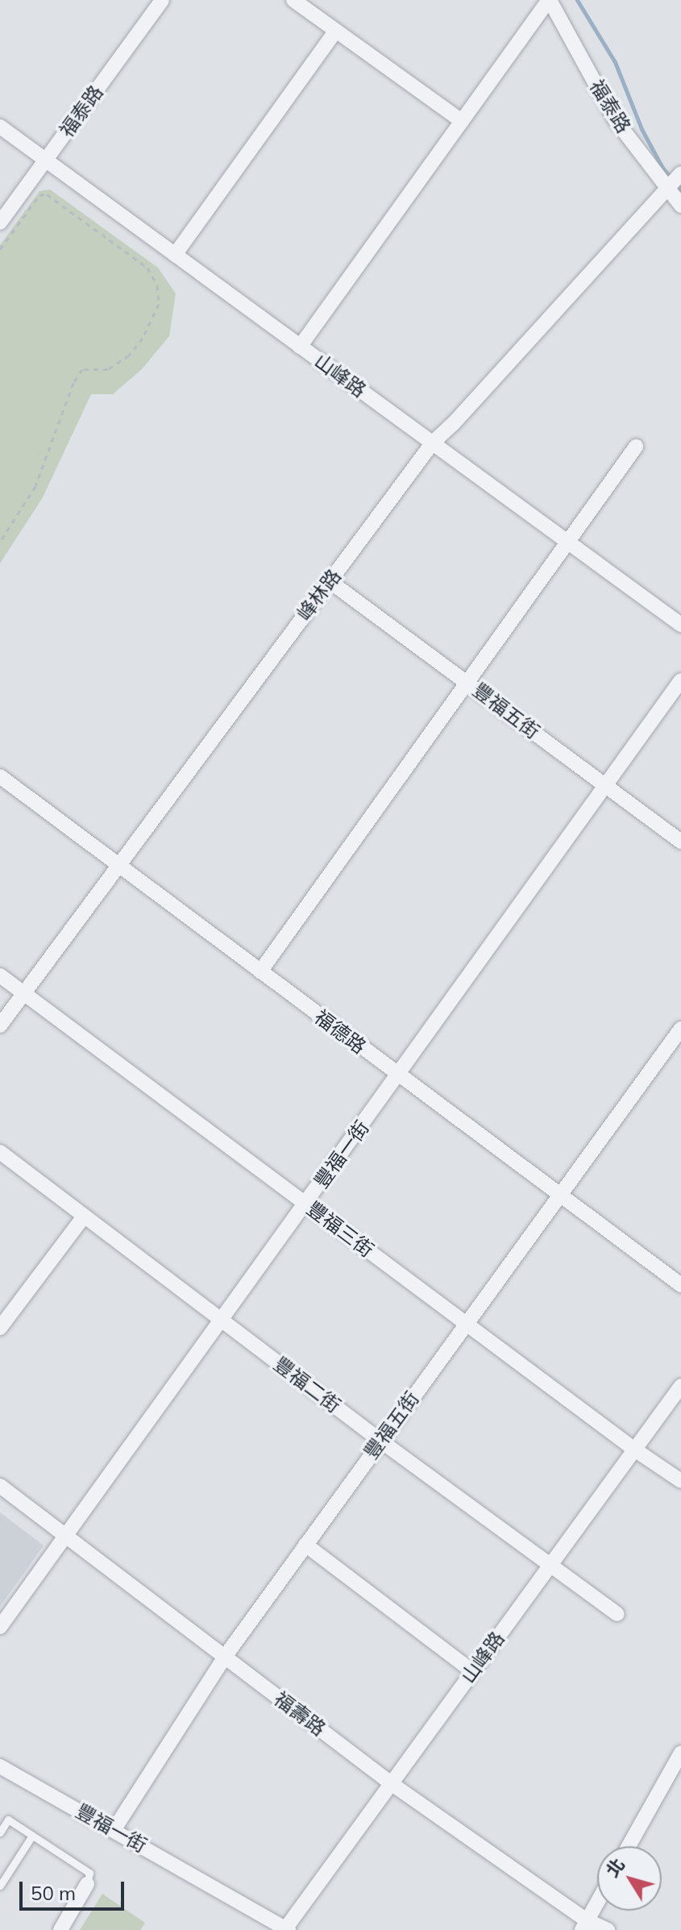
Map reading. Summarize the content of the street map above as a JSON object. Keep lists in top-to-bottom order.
{
  "streets": {
    "street": [
      "福泰路",
      "山峰路",
      "峰林路",
      "豐福五街",
      "福德路",
      "豐福一街",
      "豐福三街",
      "豐福二街",
      "福壽路"
    ]
  },
  "crossings": [
    ["福泰路", "山峰路"],
    ["福泰路", "峰林路"],
    ["山峰路", "峰林路"],
    ["山峰路", "豐福一街"],
    ["山峰路", "豐福三街"],
    ["山峰路", "豐福二街"],
    ["山峰路", "福壽路"],
    ["峰林路", "豐福五街"],
    ["峰林路", "福德路"],
    ["峰林路", "豐福三街"],
    ["豐福五街", "福德路"],
    ["豐福五街", "豐福一街"],
    ["豐福五街", "豐福三街"],
    ["豐福五街", "豐福二街"],
    ["豐福五街", "福壽路"],
    ["福德路", "豐福一街"],
    ["豐福一街", "豐福三街"],
    ["豐福一街", "豐福二街"],
    ["豐福一街", "福壽路"]
  ],
  "scale_bar": "50 m",
  "north": "top left"
}
